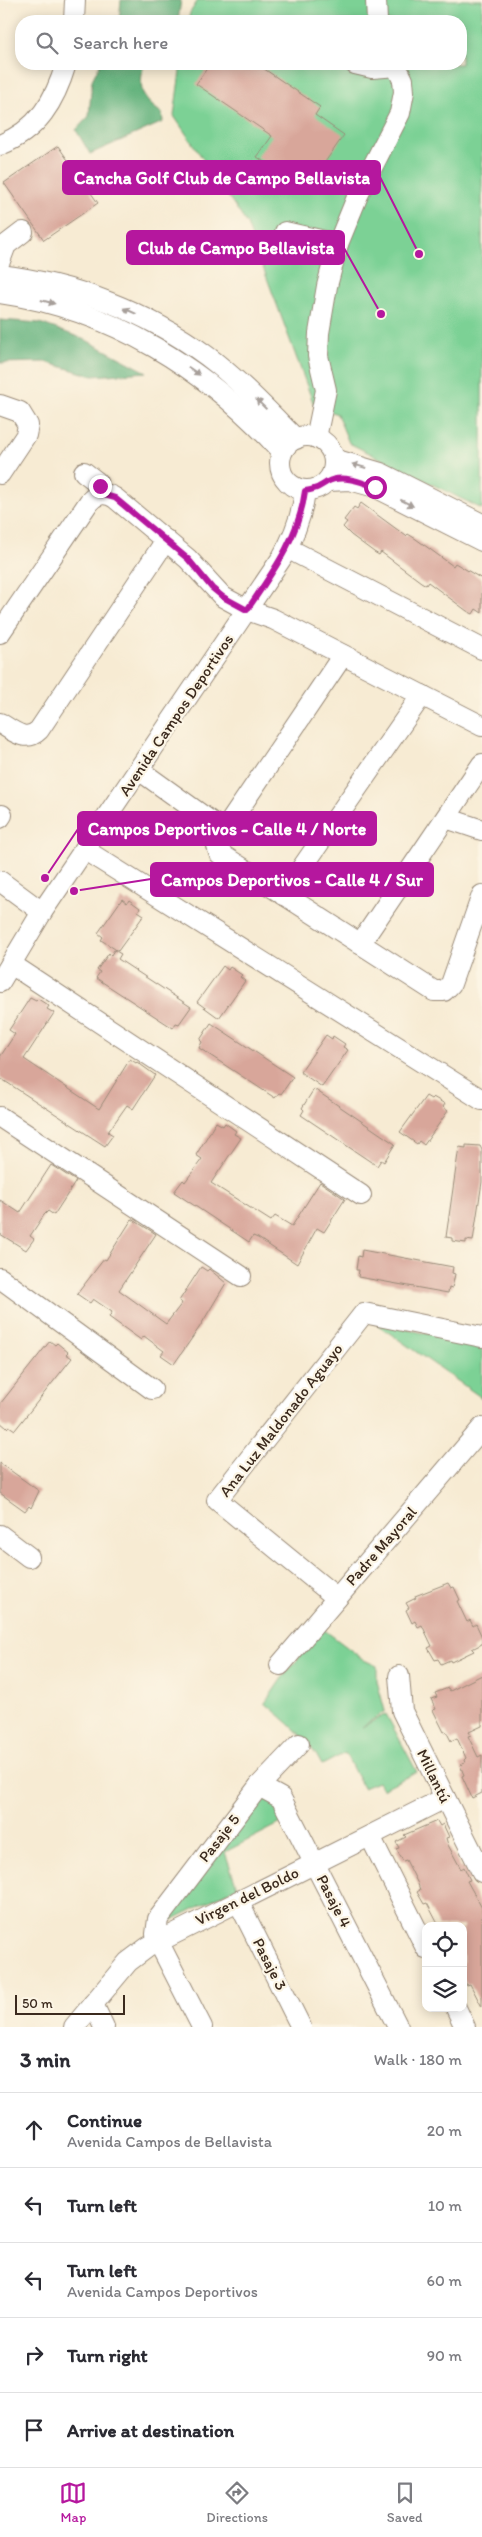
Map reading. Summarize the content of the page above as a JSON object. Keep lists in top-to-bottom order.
{
  "streets": {
    "street": [
      "Avenida Campos Deportivos",
      "Ana Luz Maldonado Aguayo",
      "Padre Mayoral",
      "Millantú",
      "Pasaje 5",
      "Virgen del Boldo",
      "Pasaje 4",
      "Pasaje 3"
    ]
  },
  "crossings": [
    ["Ana Luz Maldonado Aguayo", "Padre Mayoral"],
    ["Millantú", "Virgen del Boldo"],
    ["Pasaje 5", "Virgen del Boldo"],
    ["Pasaje 5", "Pasaje 4"],
    ["Virgen del Boldo", "Pasaje 4"],
    ["Virgen del Boldo", "Pasaje 3"]
  ],
  "places": [
    "Cancha Golf Club de Campo Bellavista",
    "Club de Campo Bellavista",
    "Campos Deportivos - Calle 4 / Norte",
    "Campos Deportivos - Calle 4 / Sur"
  ],
  "scale_bar": "50 m",
  "page": {
    "search": "Search here",
    "scale": "50 m",
    "heading": ["3 min", "Walk · 180 m"],
    "list": [
      ["Continue", "Avenida Campos de Bellavista", "20 m"],
      ["Turn left", "10 m"],
      ["Turn left", "Avenida Campos Deportivos", "60 m"],
      ["Turn right", "90 m"],
      "Arrive at destination"
    ],
    "nav": ["Map", "Directions", "Saved"]
  }
}
